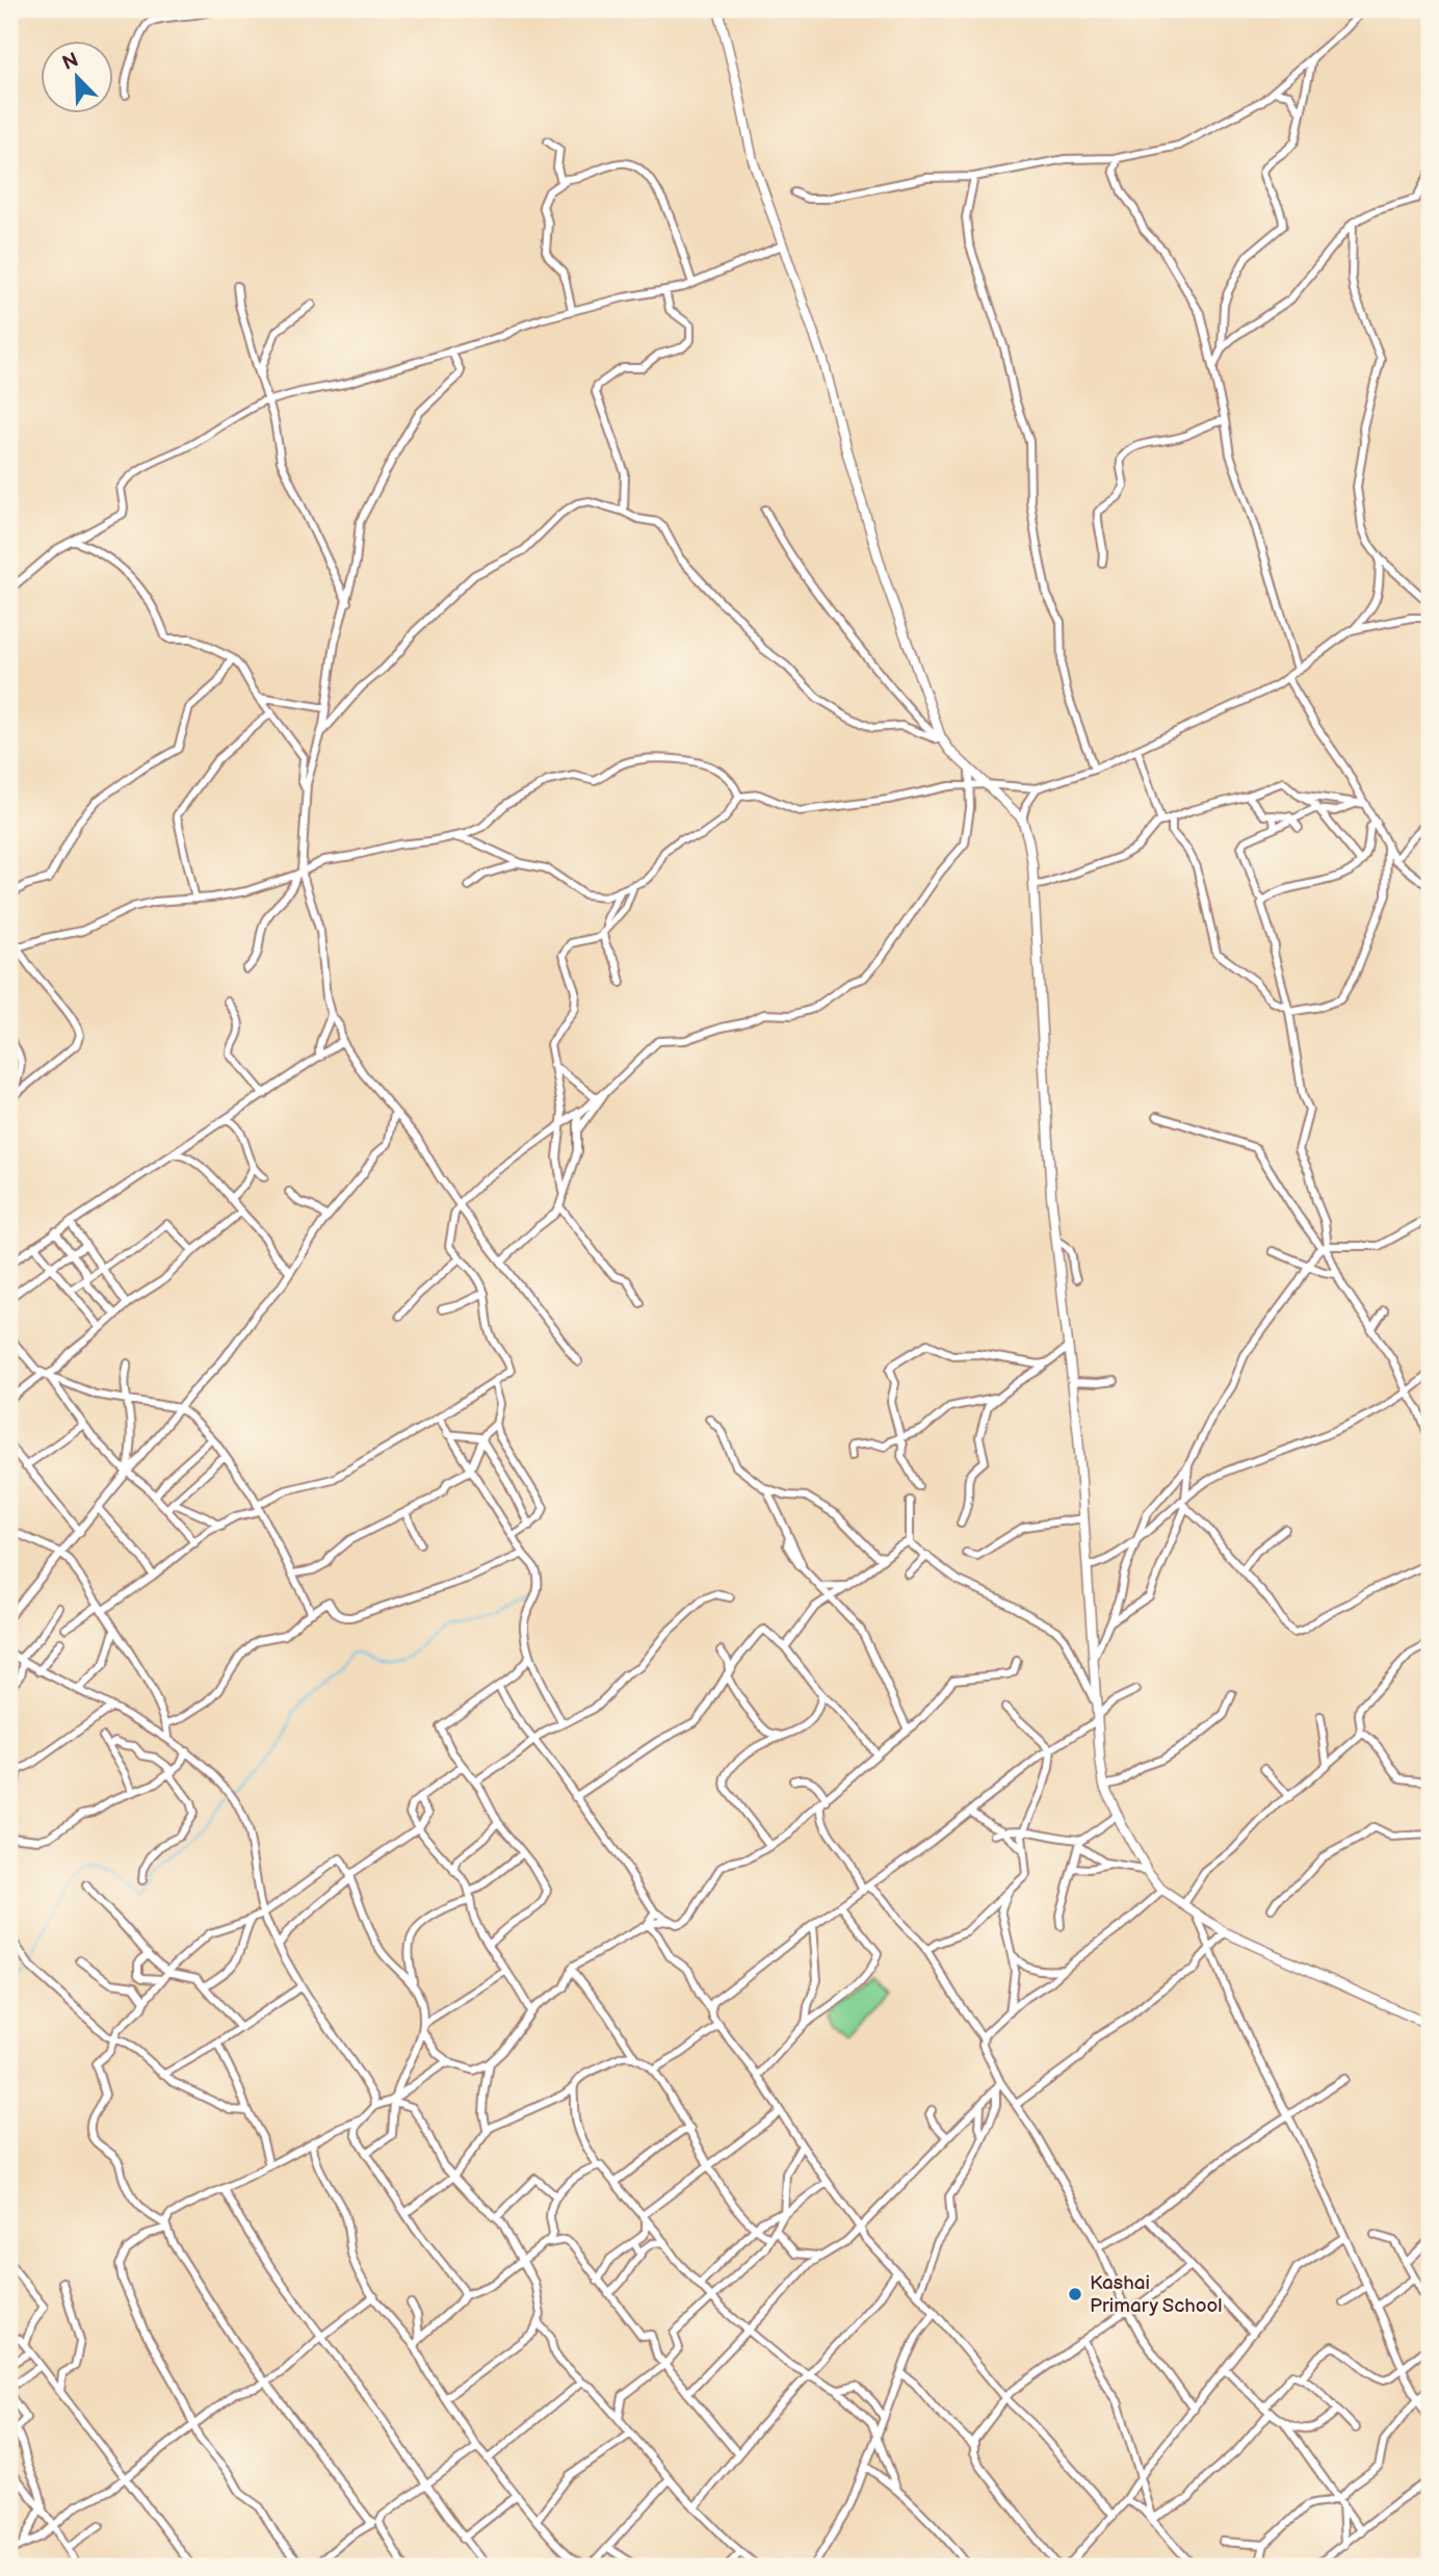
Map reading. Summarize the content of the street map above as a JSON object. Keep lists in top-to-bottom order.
{
  "places": ["Kashai Primary School"],
  "north": "top left"
}
